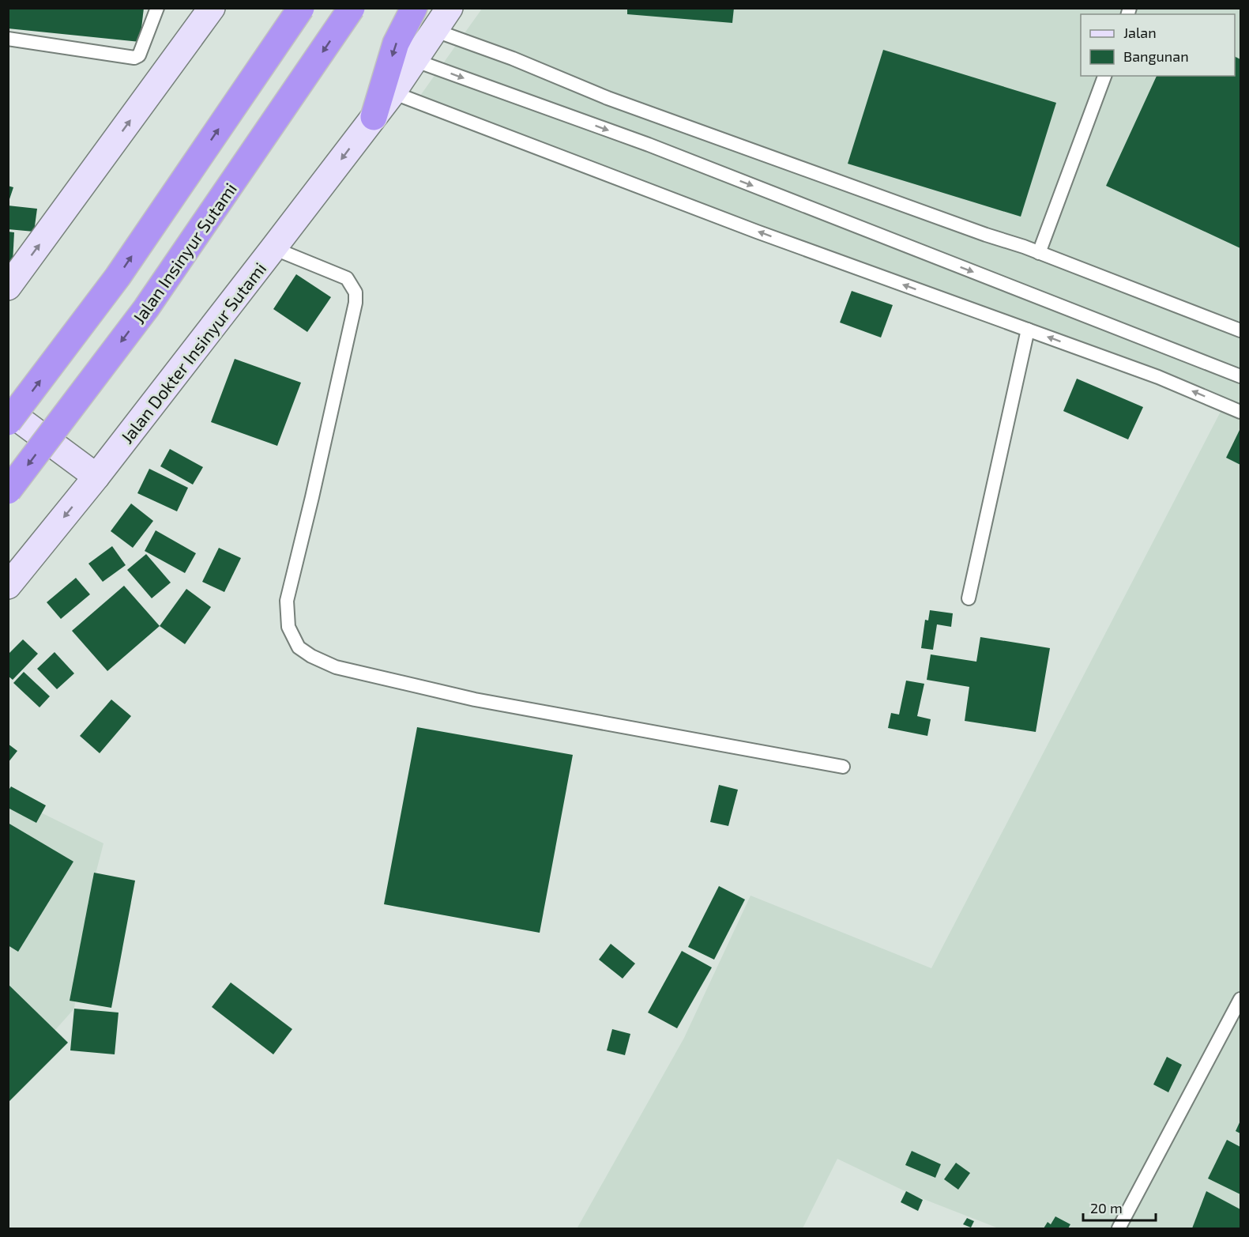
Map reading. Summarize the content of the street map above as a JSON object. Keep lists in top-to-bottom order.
{
  "streets": {
    "highway": ["Jalan Insinyur Sutami"],
    "street": ["Jalan Dokter Insinyur Sutami"]
  },
  "legend": ["Jalan", "Bangunan"],
  "scale_bar": "20 m"
}
